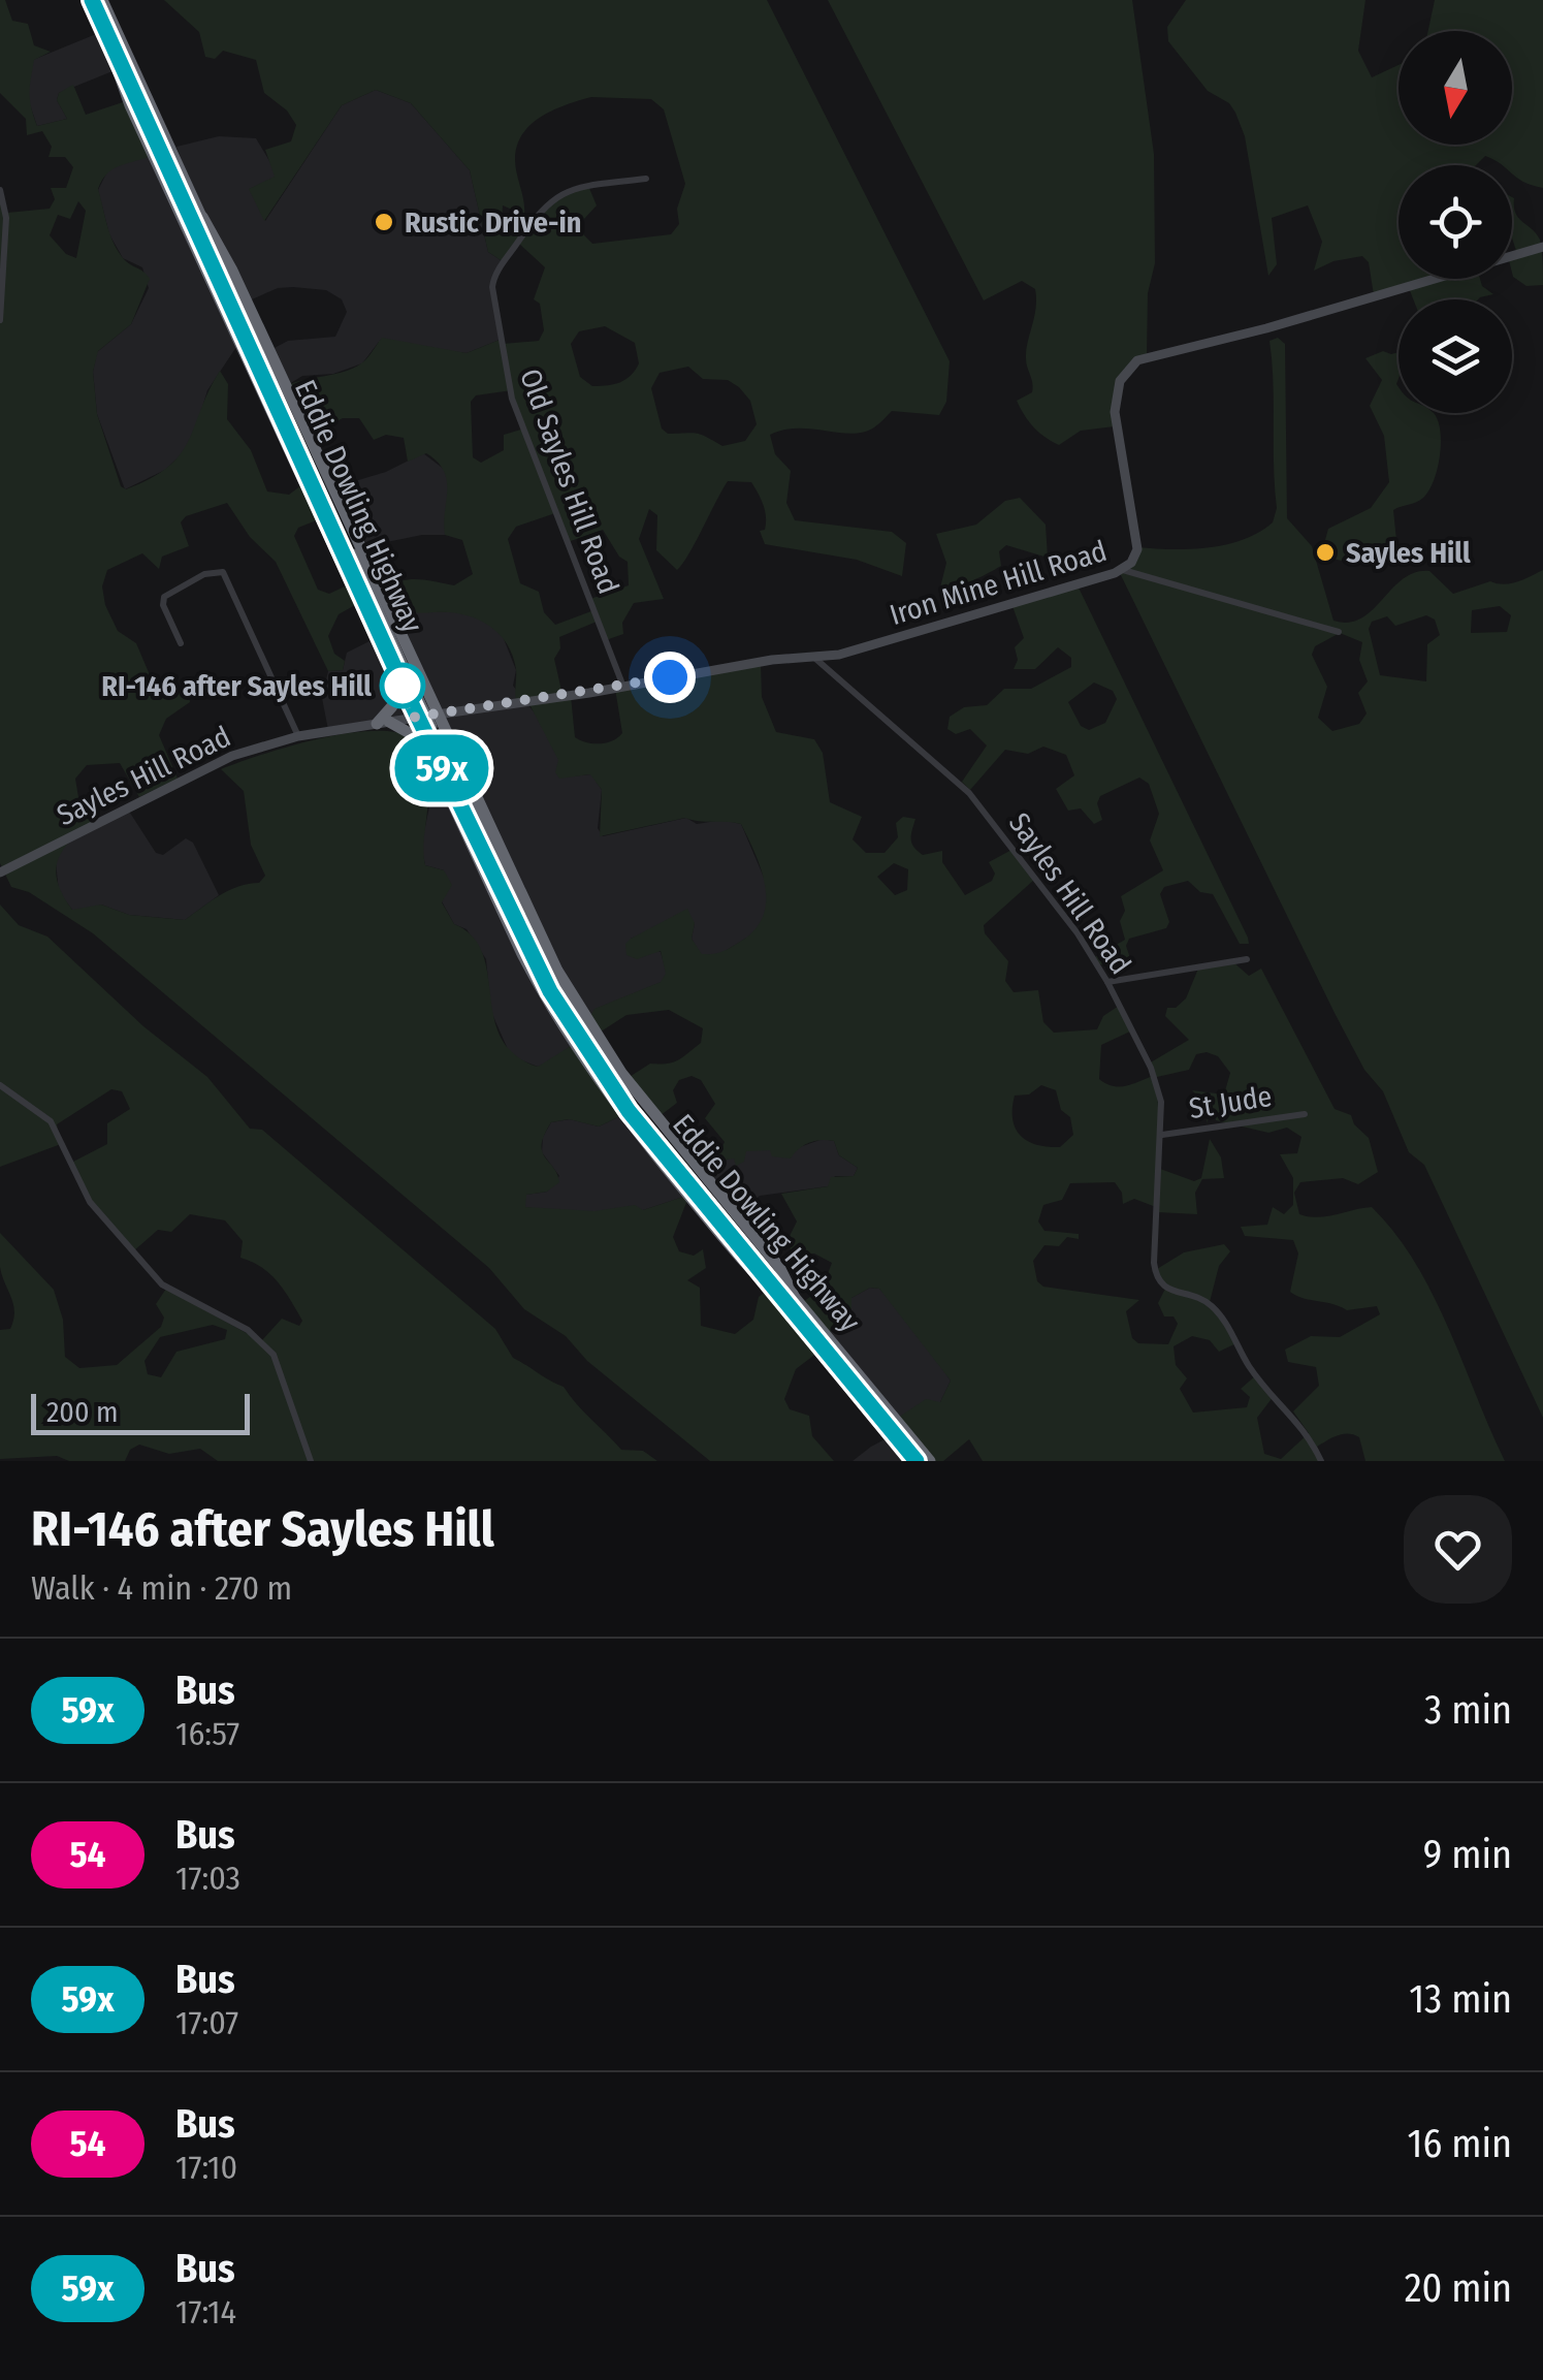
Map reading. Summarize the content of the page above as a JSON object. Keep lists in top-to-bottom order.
{
  "streets": {
    "highway": ["Eddie Dowling Highway"],
    "street": [
      "Old Sayles Hill Road",
      "Iron Mine Hill Road",
      "Sayles Hill Road",
      "St Jude"
    ]
  },
  "crossings": [
    ["Old Sayles Hill Road", "Iron Mine Hill Road"],
    ["Iron Mine Hill Road", "Sayles Hill Road"],
    ["Sayles Hill Road", "St Jude"]
  ],
  "places": ["Rustic Drive-in", "Sayles Hill", "RI-146 after Sayles Hill"],
  "lines": ["bus line 59x"],
  "scale_bar": "200 m",
  "north": "bottom",
  "page": {
    "on_map": "59x",
    "scale": "200 m",
    "heading": ["RI-146 after Sayles Hill", "Walk · 4 min · 270 m"],
    "list": [
      {
        "mark": "59x",
        "name": "Bus",
        "note": "16:57",
        "value": "3 min"
      },
      {
        "mark": "54",
        "name": "Bus",
        "note": "17:03",
        "value": "9 min"
      },
      {
        "mark": "59x",
        "name": "Bus",
        "note": "17:07",
        "value": "13 min"
      },
      {
        "mark": "54",
        "name": "Bus",
        "note": "17:10",
        "value": "16 min"
      },
      {
        "mark": "59x",
        "name": "Bus",
        "note": "17:14",
        "value": "20 min"
      }
    ]
  }
}
